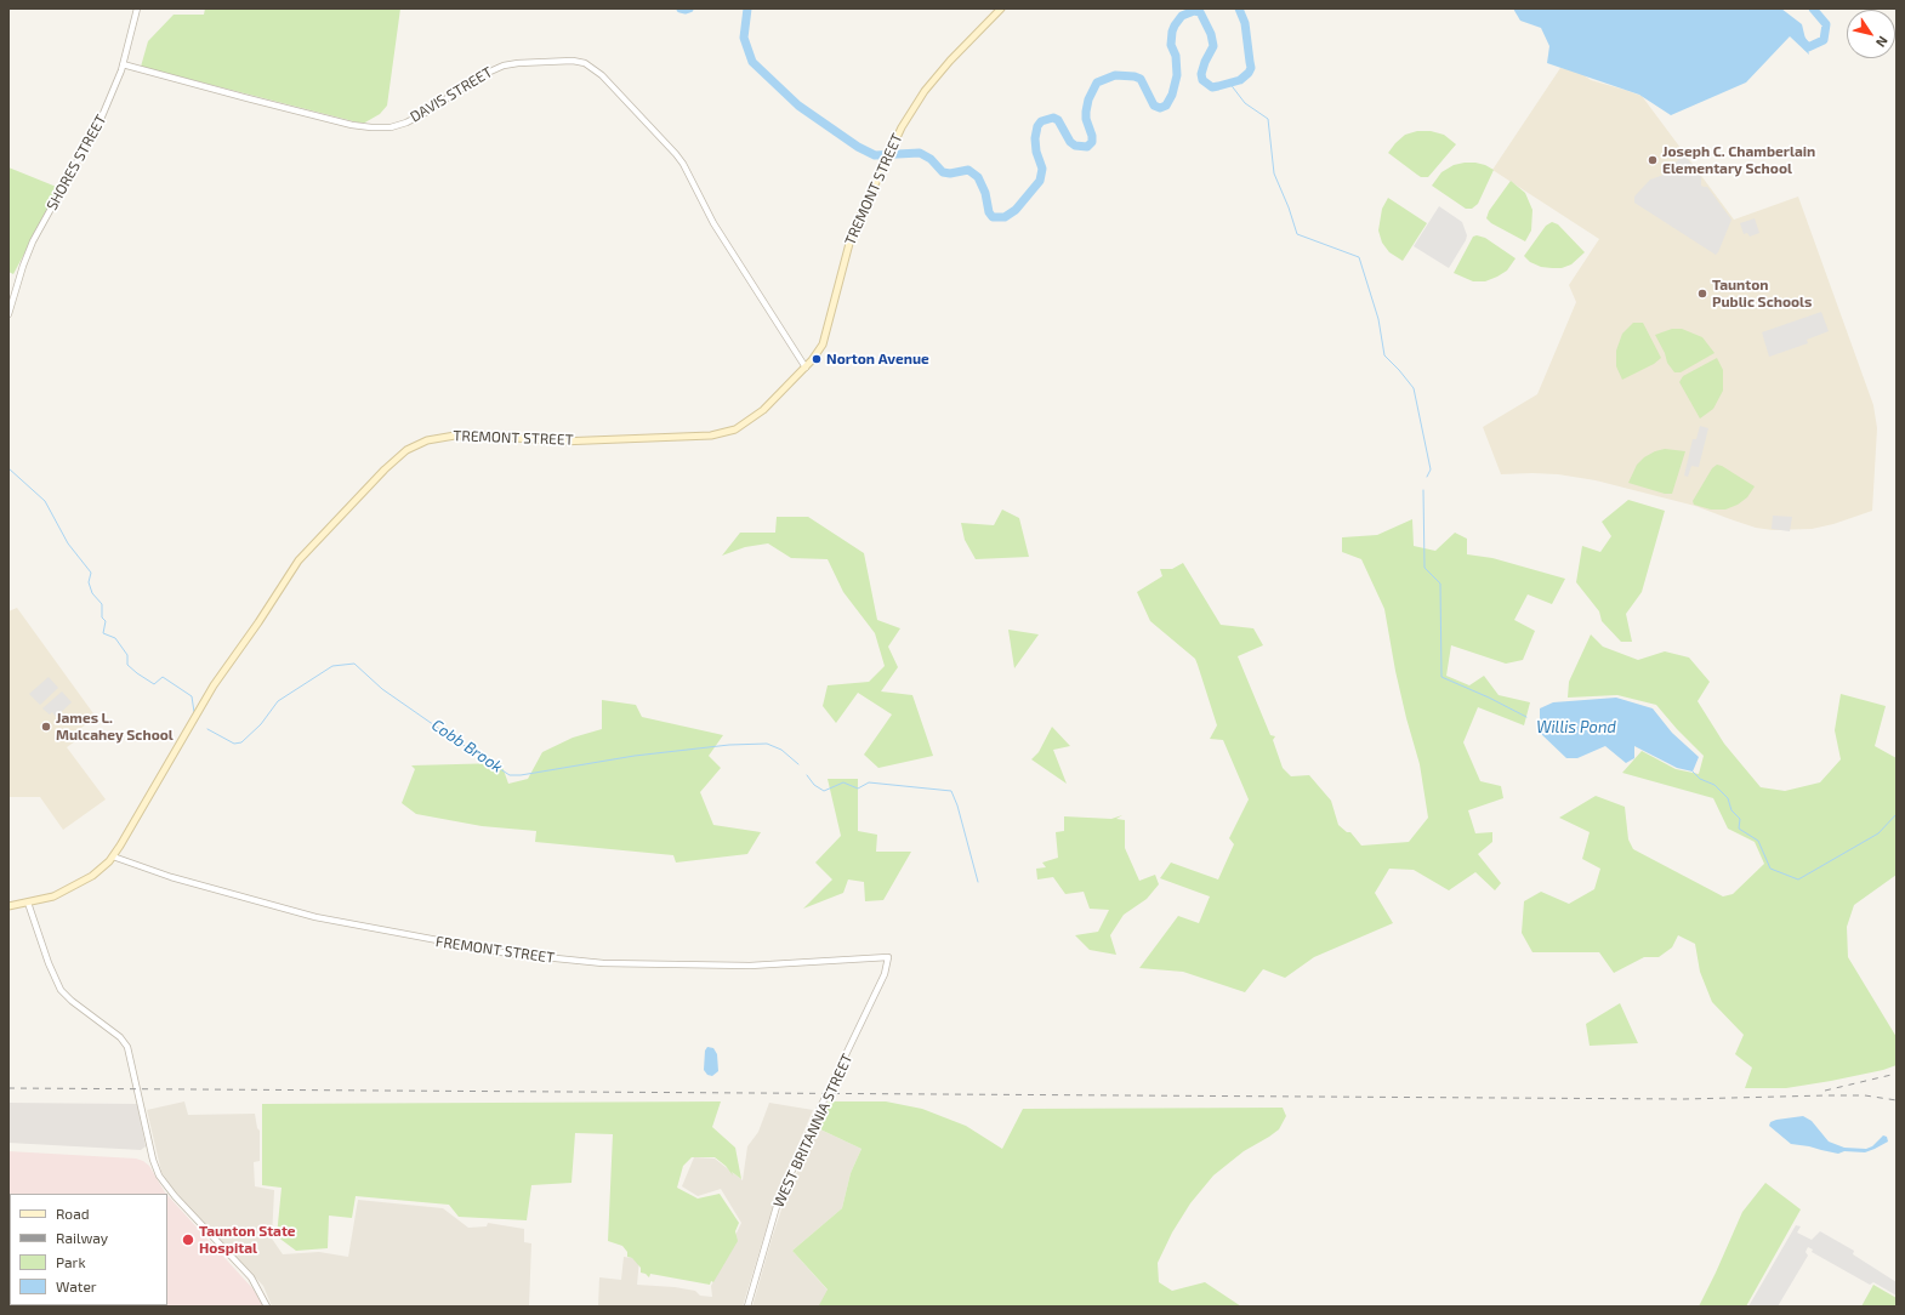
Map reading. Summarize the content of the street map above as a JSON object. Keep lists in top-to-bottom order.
{
  "streets": {
    "main road": ["TREMONT STREET"],
    "street": [
      "DAVIS STREET",
      "SHORES STREET",
      "FREMONT STREET",
      "WEST BRITANNIA STREET"
    ]
  },
  "crossings": [
    ["DAVIS STREET", "SHORES STREET"],
    ["DAVIS STREET", "TREMONT STREET"],
    ["TREMONT STREET", "FREMONT STREET"],
    ["FREMONT STREET", "WEST BRITANNIA STREET"]
  ],
  "water": ["Willis Pond", "Cobb Brook"],
  "places": [
    "Joseph C. Chamberlain Elementary School",
    "Taunton Public Schools",
    "Norton Avenue",
    "James L. Mulcahey School",
    "Taunton State Hospital"
  ],
  "legend": [
    "Road",
    "Railway",
    "Park",
    "Water"
  ],
  "north": "bottom right"
}
